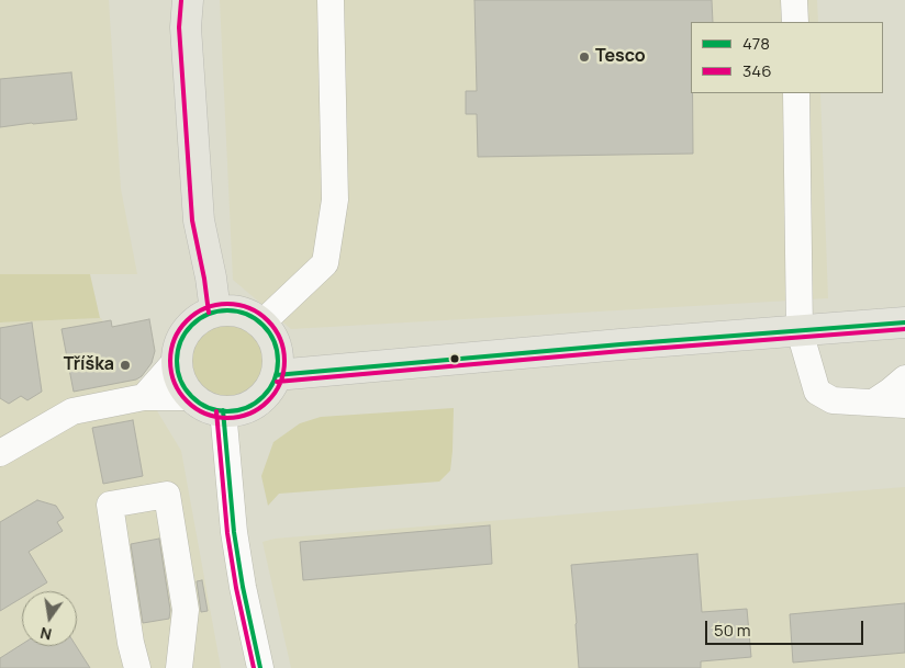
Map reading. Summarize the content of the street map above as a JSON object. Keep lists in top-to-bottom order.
{
  "places": ["Tesco", "Tříška"],
  "lines": ["transit line 346", "transit line 478"],
  "legend": ["478", "346"],
  "scale_bar": "50 m",
  "north": "bottom"
}
